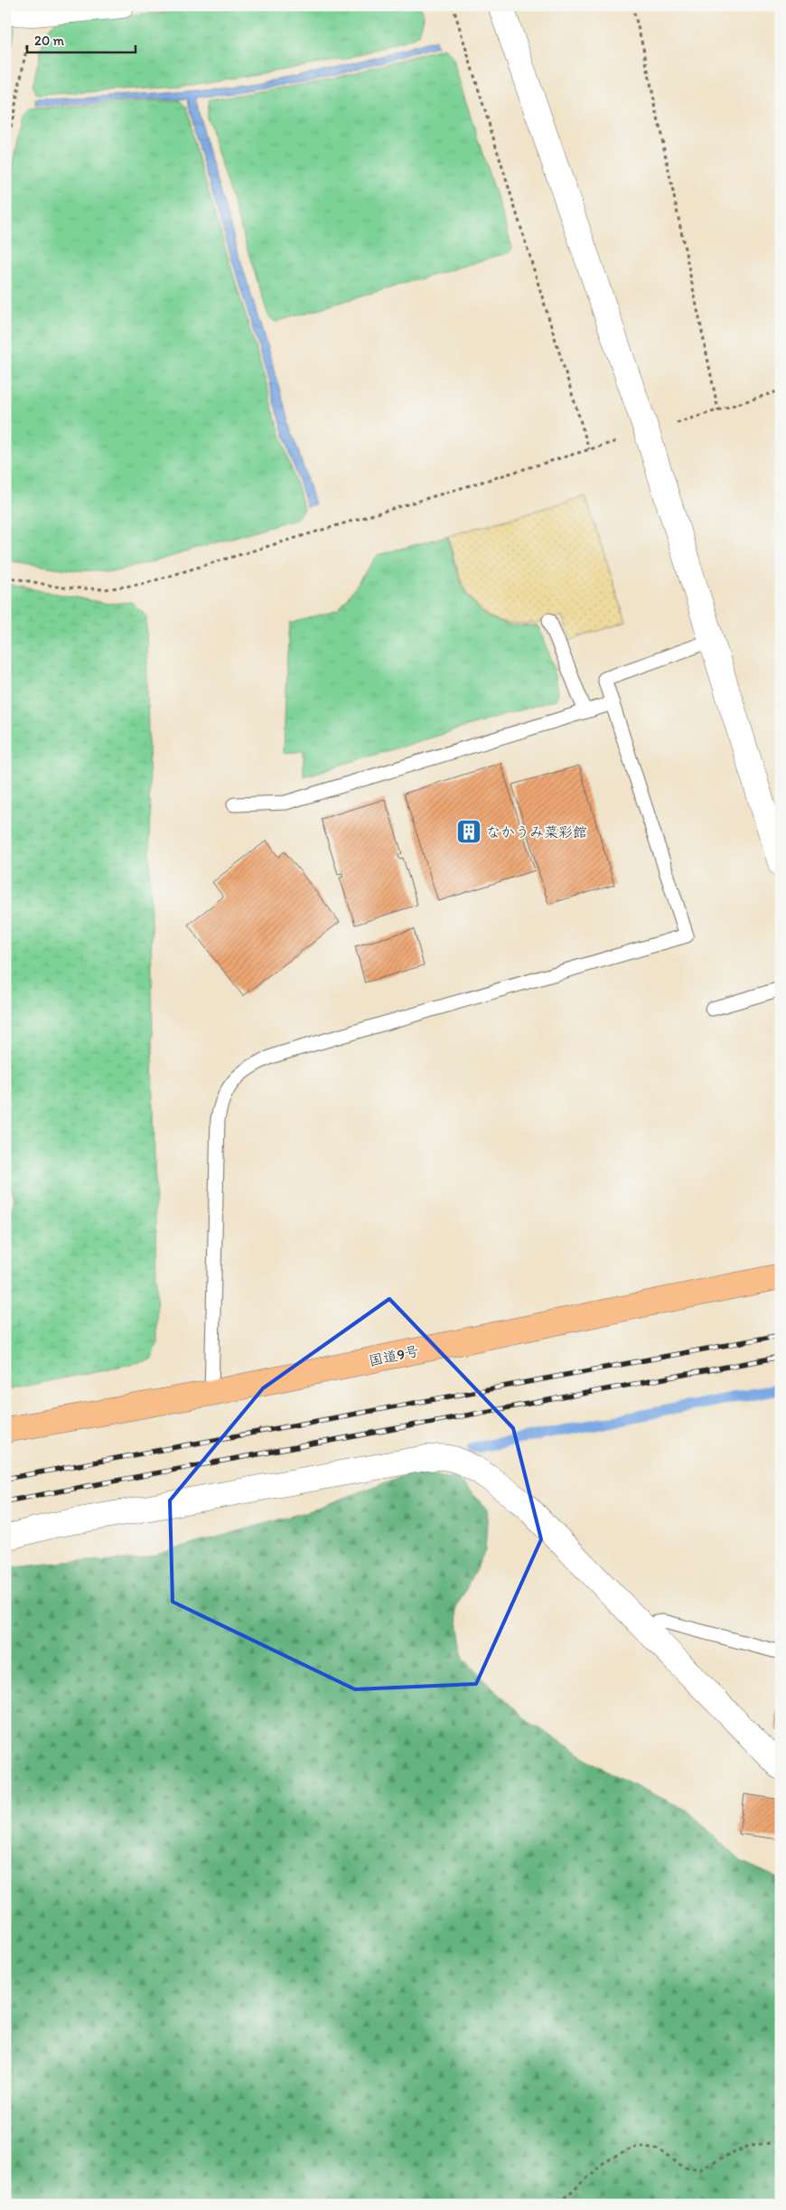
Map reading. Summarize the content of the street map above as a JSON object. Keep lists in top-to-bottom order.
{
  "streets": {
    "highway": ["国道9号"]
  },
  "places": {
    "building": ["なかうみ菜彩館"]
  },
  "scale_bar": "20 m"
}
